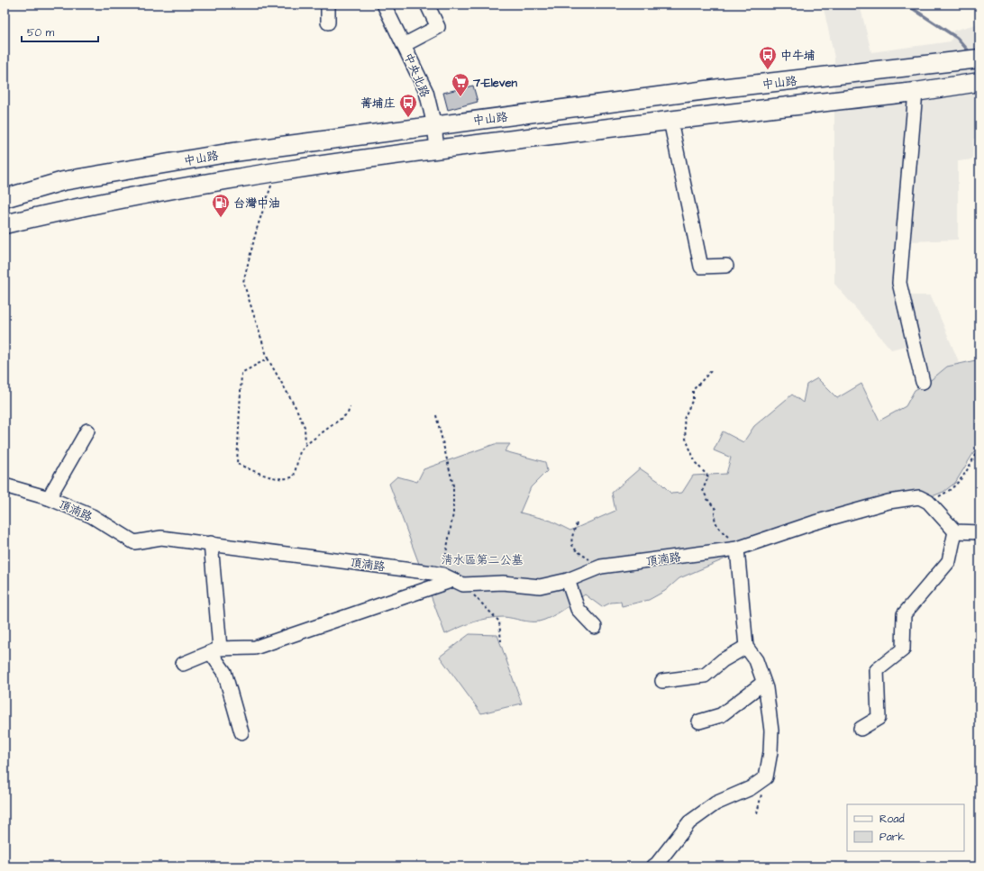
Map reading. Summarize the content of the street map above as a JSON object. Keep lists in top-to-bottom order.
{
  "streets": {
    "main road": ["中山路"],
    "street": ["中央北路", "頂湳路"]
  },
  "crossings": [
    ["中央北路", "中山路"]
  ],
  "parks": ["清水區第二公墓"],
  "places": {
    "bus stop": ["中牛埔", "菁埔庄"],
    "supermarket": ["7-Eleven"],
    "fuel station": ["台灣中油"]
  },
  "legend": ["Road", "Park"],
  "scale_bar": "50 m"
}
